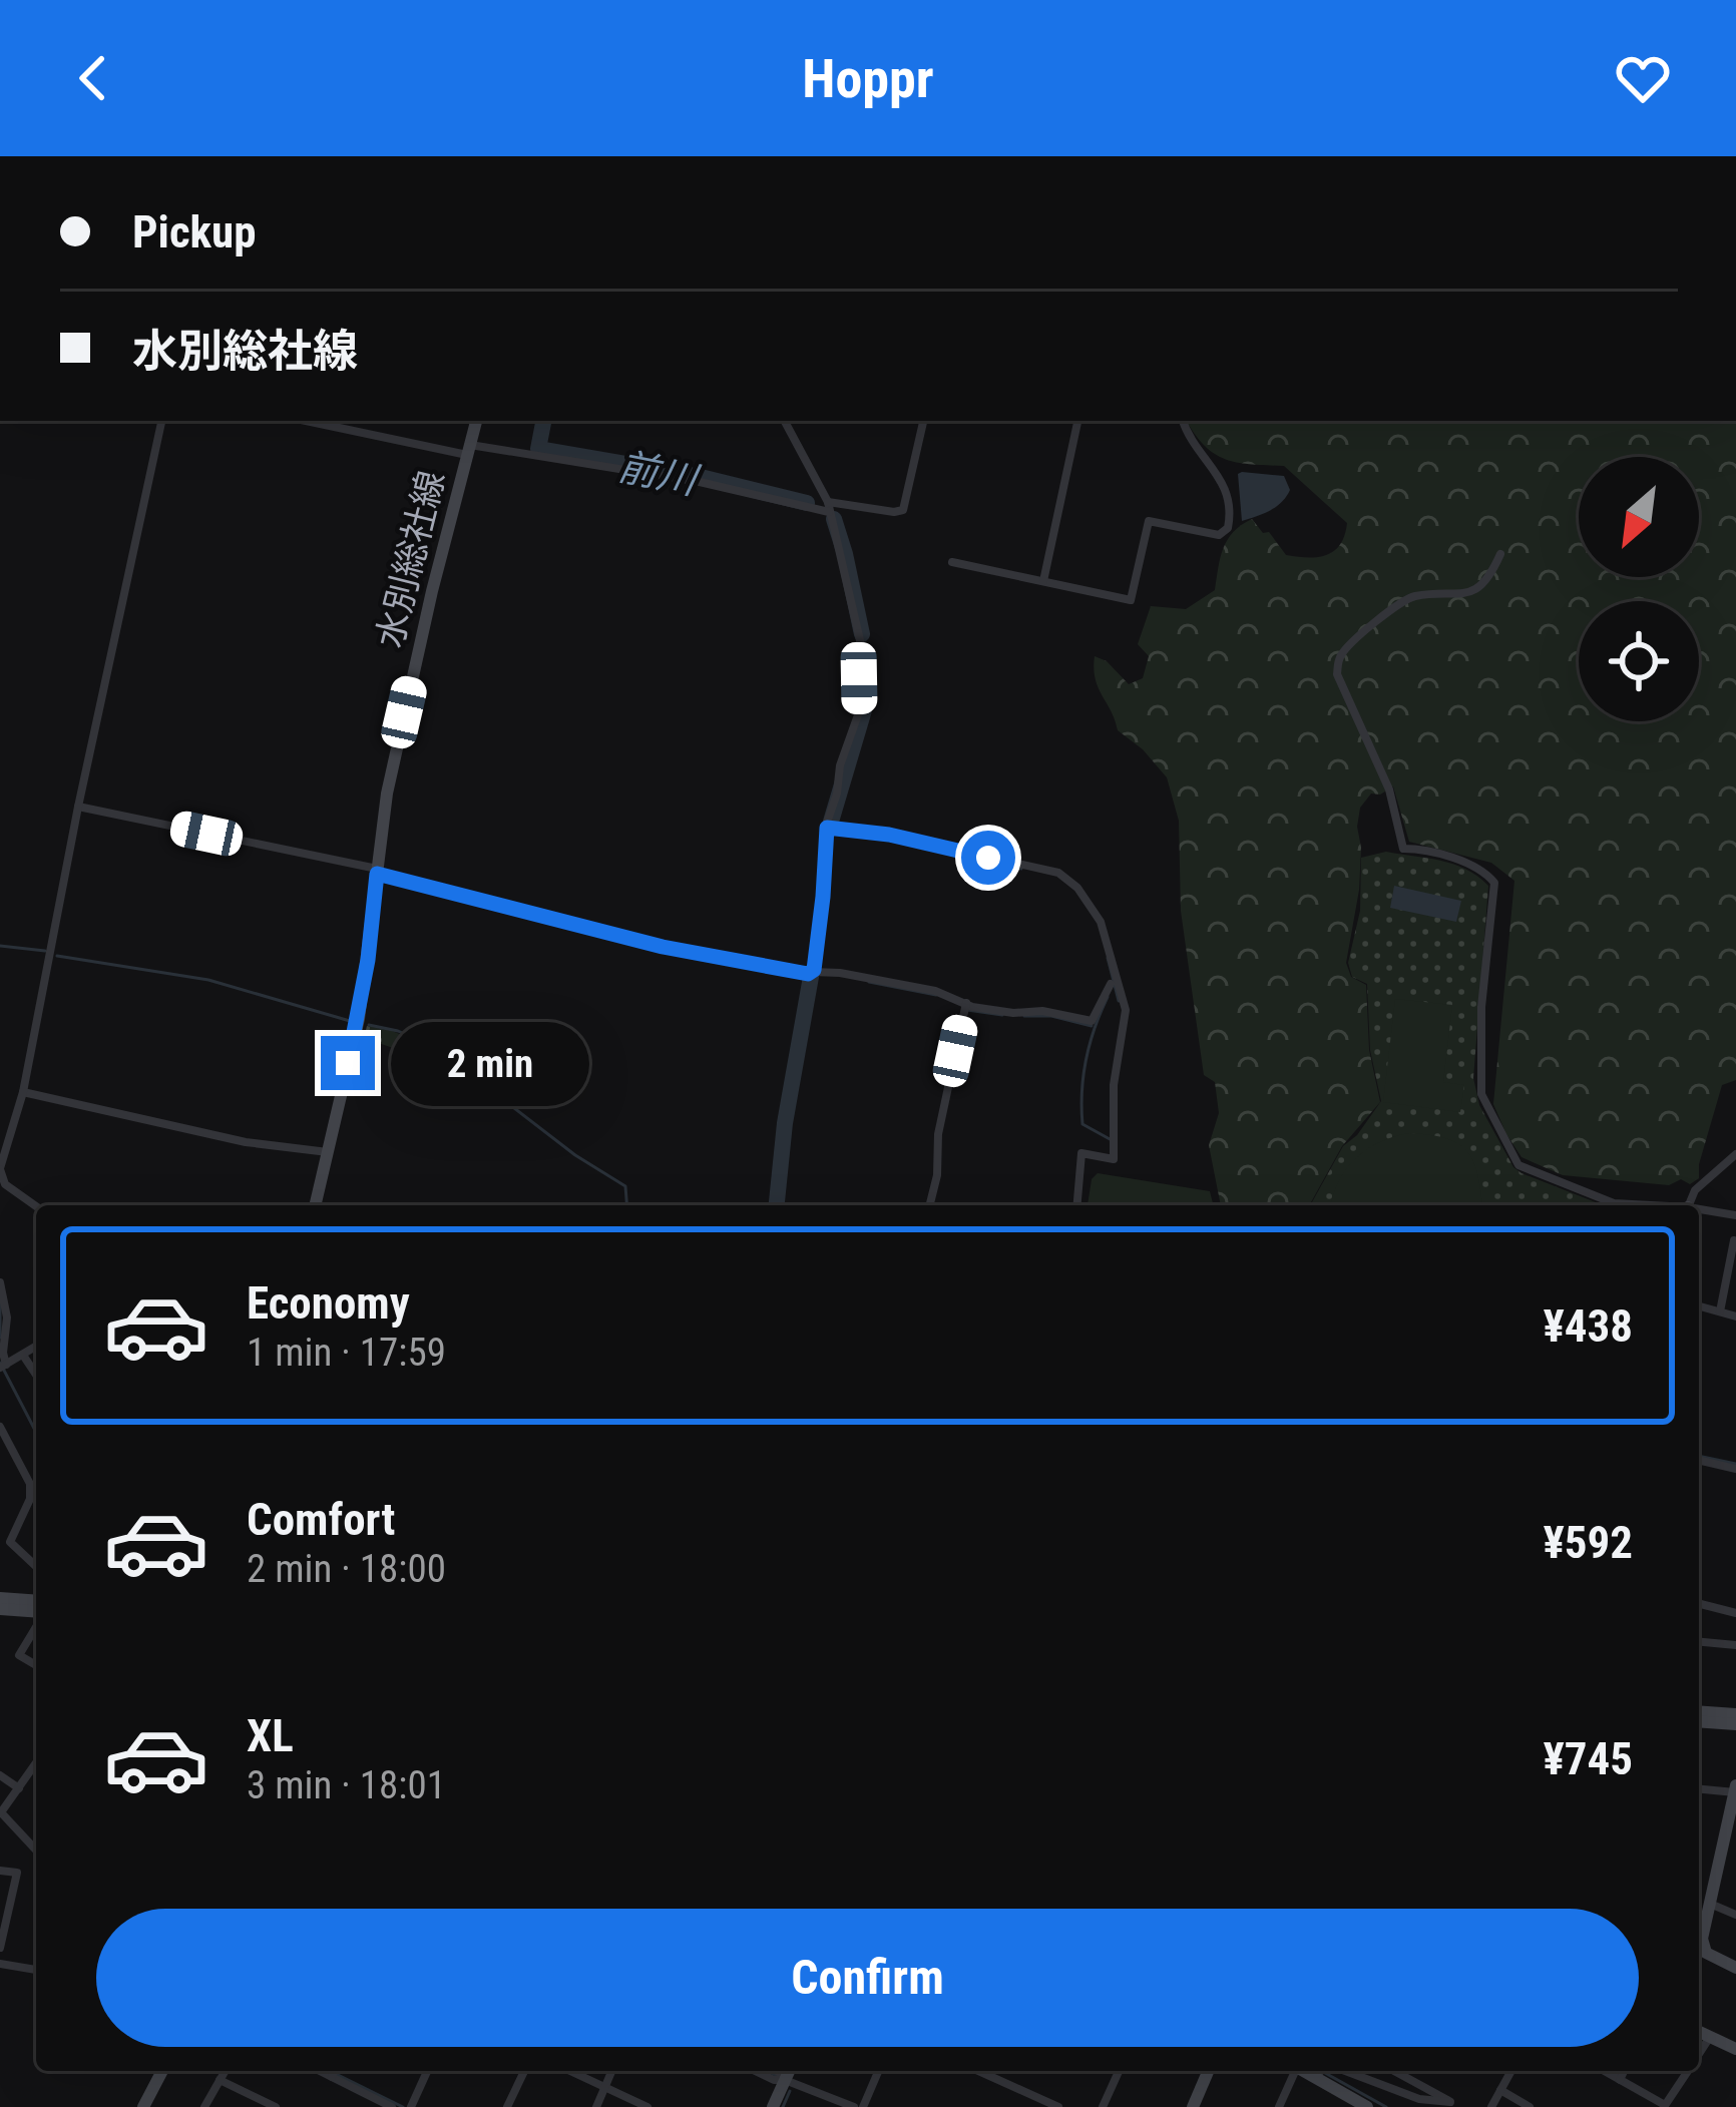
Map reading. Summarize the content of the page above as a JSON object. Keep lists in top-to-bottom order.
{
  "streets": {
    "main road": ["水別総社線"]
  },
  "water": ["前川"],
  "north": "bottom left",
  "page": {
    "header": "Hoppr",
    "banner": ["Pickup", "水別総社線"],
    "bubble": "2 min",
    "list": [
      {
        "name": "Economy",
        "note": "1 min · 17:59",
        "value": "¥438"
      },
      {
        "name": "Comfort",
        "note": "2 min · 18:00",
        "value": "¥592"
      },
      {
        "name": "XL",
        "note": "3 min · 18:01",
        "value": "¥745"
      }
    ],
    "buttons": "Confirm"
  }
}
